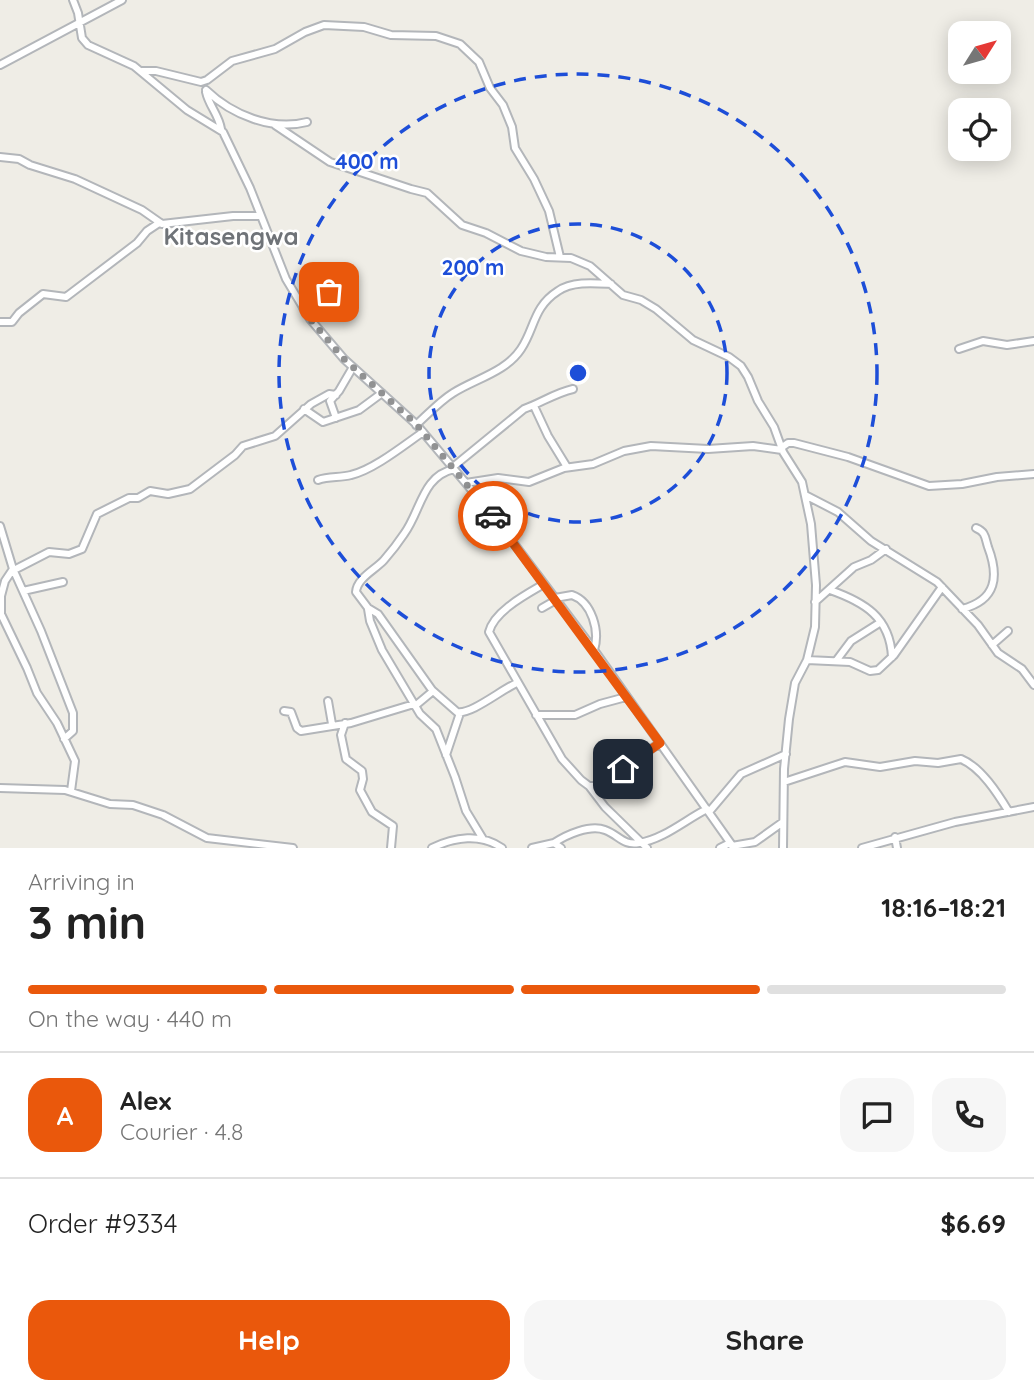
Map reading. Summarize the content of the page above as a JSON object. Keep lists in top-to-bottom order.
{
  "districts": ["Kitasengwa"],
  "north": "top right",
  "page": {
    "heading": ["3 min", "Arriving in", "18:16–18:21"],
    "panel": [
      "Alex",
      "Courier · 4.8",
      "Order #9334",
      "$6.69"
    ],
    "bar": "On the way · 440 m",
    "round": "A",
    "buttons": ["Help", "Share"]
  },
  "rings": ["400 m", "200 m"]
}
